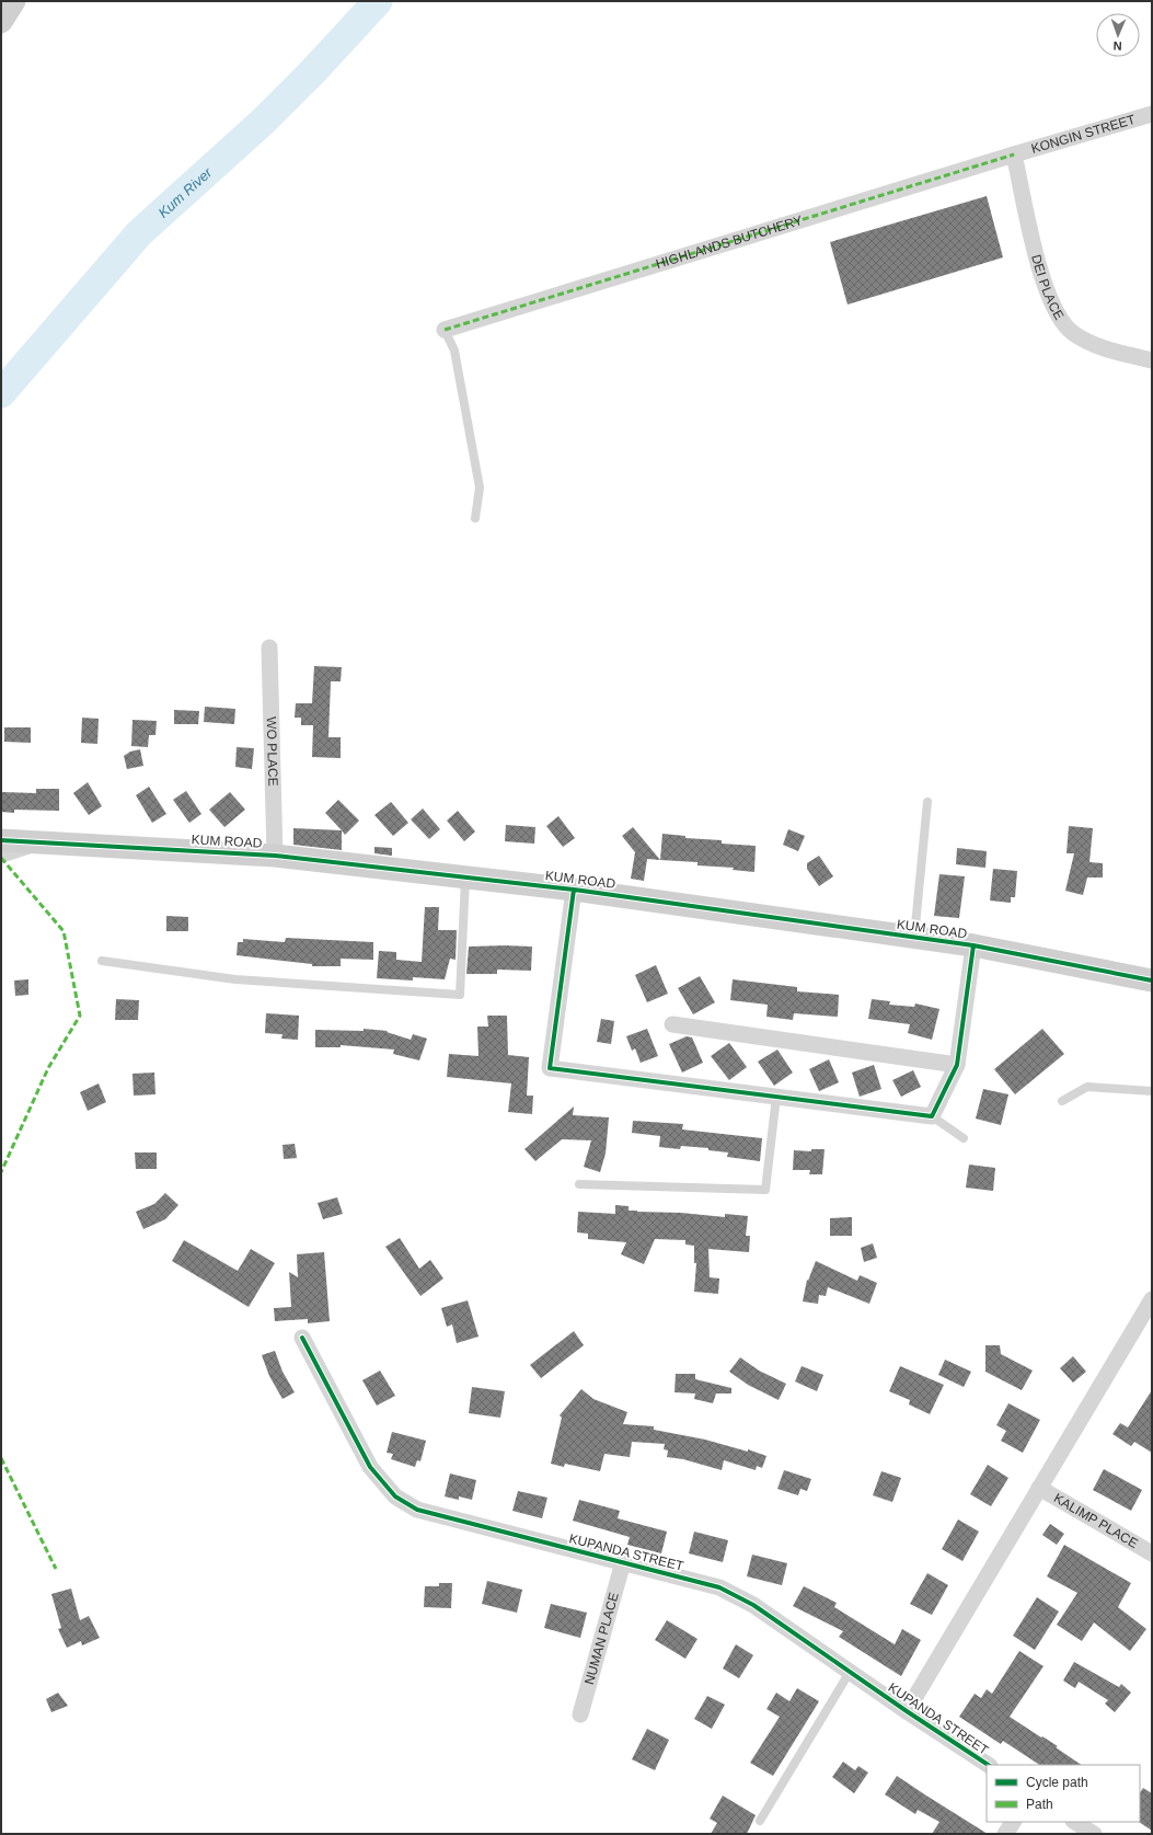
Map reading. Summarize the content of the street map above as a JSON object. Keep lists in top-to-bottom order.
{
  "streets": {
    "street": [
      "KONGIN STREET",
      "HIGHLANDS BUTCHERY",
      "DEI PLACE",
      "WO PLACE",
      "KUM ROAD",
      "KALIMP PLACE",
      "KUPANDA STREET",
      "NUMAN PLACE"
    ]
  },
  "crossings": [
    ["KONGIN STREET", "HIGHLANDS BUTCHERY"],
    ["KONGIN STREET", "DEI PLACE"],
    ["HIGHLANDS BUTCHERY", "DEI PLACE"],
    ["WO PLACE", "KUM ROAD"],
    ["KUPANDA STREET", "NUMAN PLACE"]
  ],
  "water": ["Kum River"],
  "legend": ["Cycle path", "Path"],
  "north": "bottom"
}
